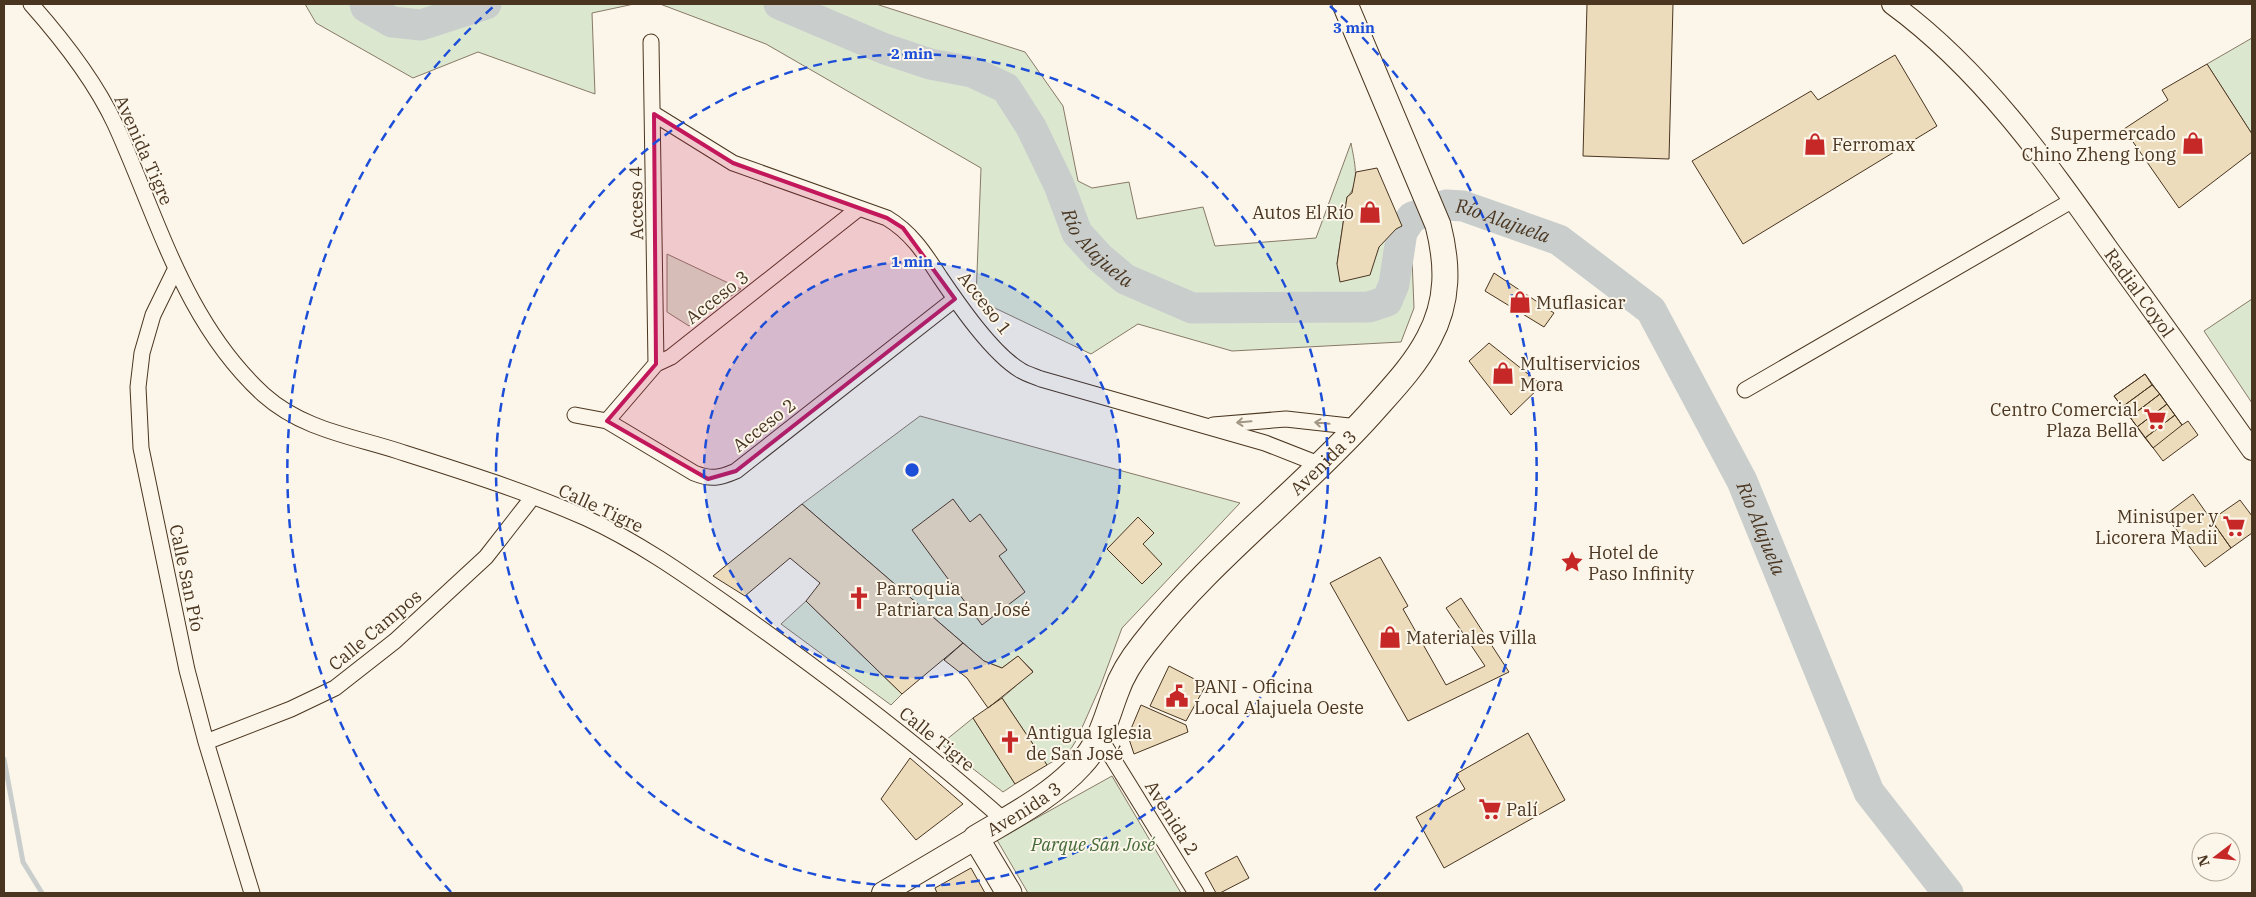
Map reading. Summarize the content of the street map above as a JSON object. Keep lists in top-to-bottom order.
{
  "streets": {
    "main road": ["Avenida 3"],
    "street": [
      "Avenida Tigre",
      "Acceso 4",
      "Radial Coyol",
      "Acceso 3",
      "Acceso 1",
      "Acceso 2",
      "Calle Tigre",
      "Calle San Pío",
      "Calle Campos",
      "Avenida 2"
    ]
  },
  "crossings": [
    ["Avenida Tigre", "Calle Tigre"],
    ["Avenida Tigre", "Calle San Pío"],
    ["Acceso 4", "Acceso 3"],
    ["Acceso 4", "Acceso 1"],
    ["Acceso 3", "Acceso 1"],
    ["Acceso 3", "Acceso 2"],
    ["Acceso 1", "Acceso 2"],
    ["Acceso 1", "Avenida 3"],
    ["Avenida 3", "Calle Tigre"],
    ["Avenida 3", "Avenida 2"],
    ["Calle Tigre", "Calle San Pío"],
    ["Calle Tigre", "Calle Campos"],
    ["Calle San Pío", "Calle Campos"]
  ],
  "water": ["Río Alajuela"],
  "parks": ["Parque San José"],
  "places": {
    "shop": [
      "Supermercado Chino Zheng Long",
      "Ferromax",
      "Autos El Río",
      "Muflasicar",
      "Multiservicios Mora",
      "Materiales Villa"
    ],
    "supermarket": ["Centro Comercial Plaza Bella", "Minisuper y Licorera Madii", "Palí"],
    "place": ["Hotel de Paso Infinity"],
    "church": ["Parroquia Patriarca San José", "Antigua Iglesia de San José"],
    "public building": ["PANI - Oficina Local Alajuela Oeste"]
  },
  "north": "left",
  "rings": ["3 min", "2 min", "1 min"]
}
